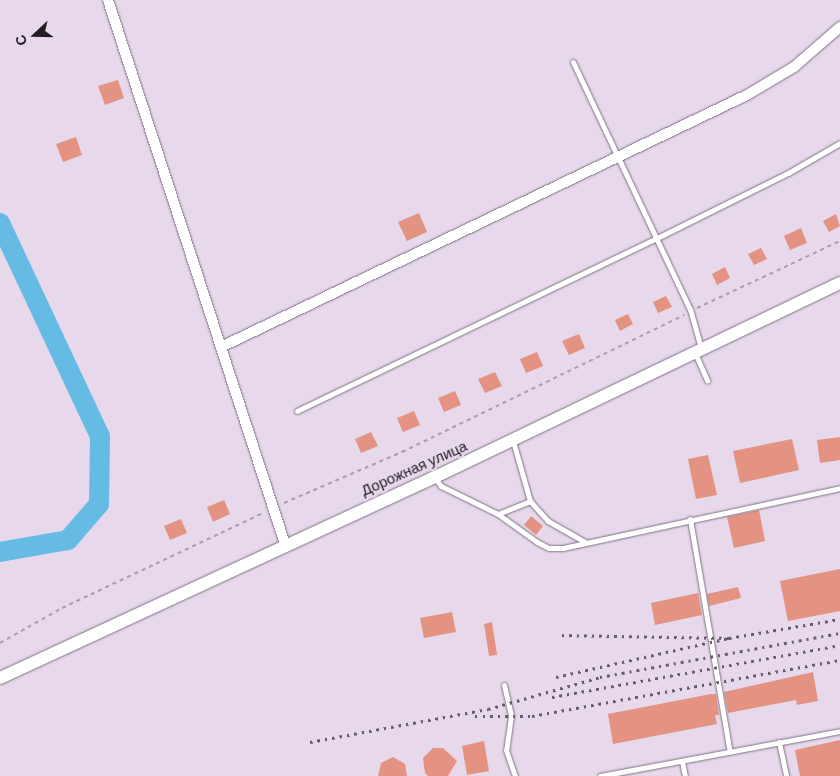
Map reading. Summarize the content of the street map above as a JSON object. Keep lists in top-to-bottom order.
{
  "streets": {
    "street": ["Дорожная улица"]
  },
  "north": "left"
}
